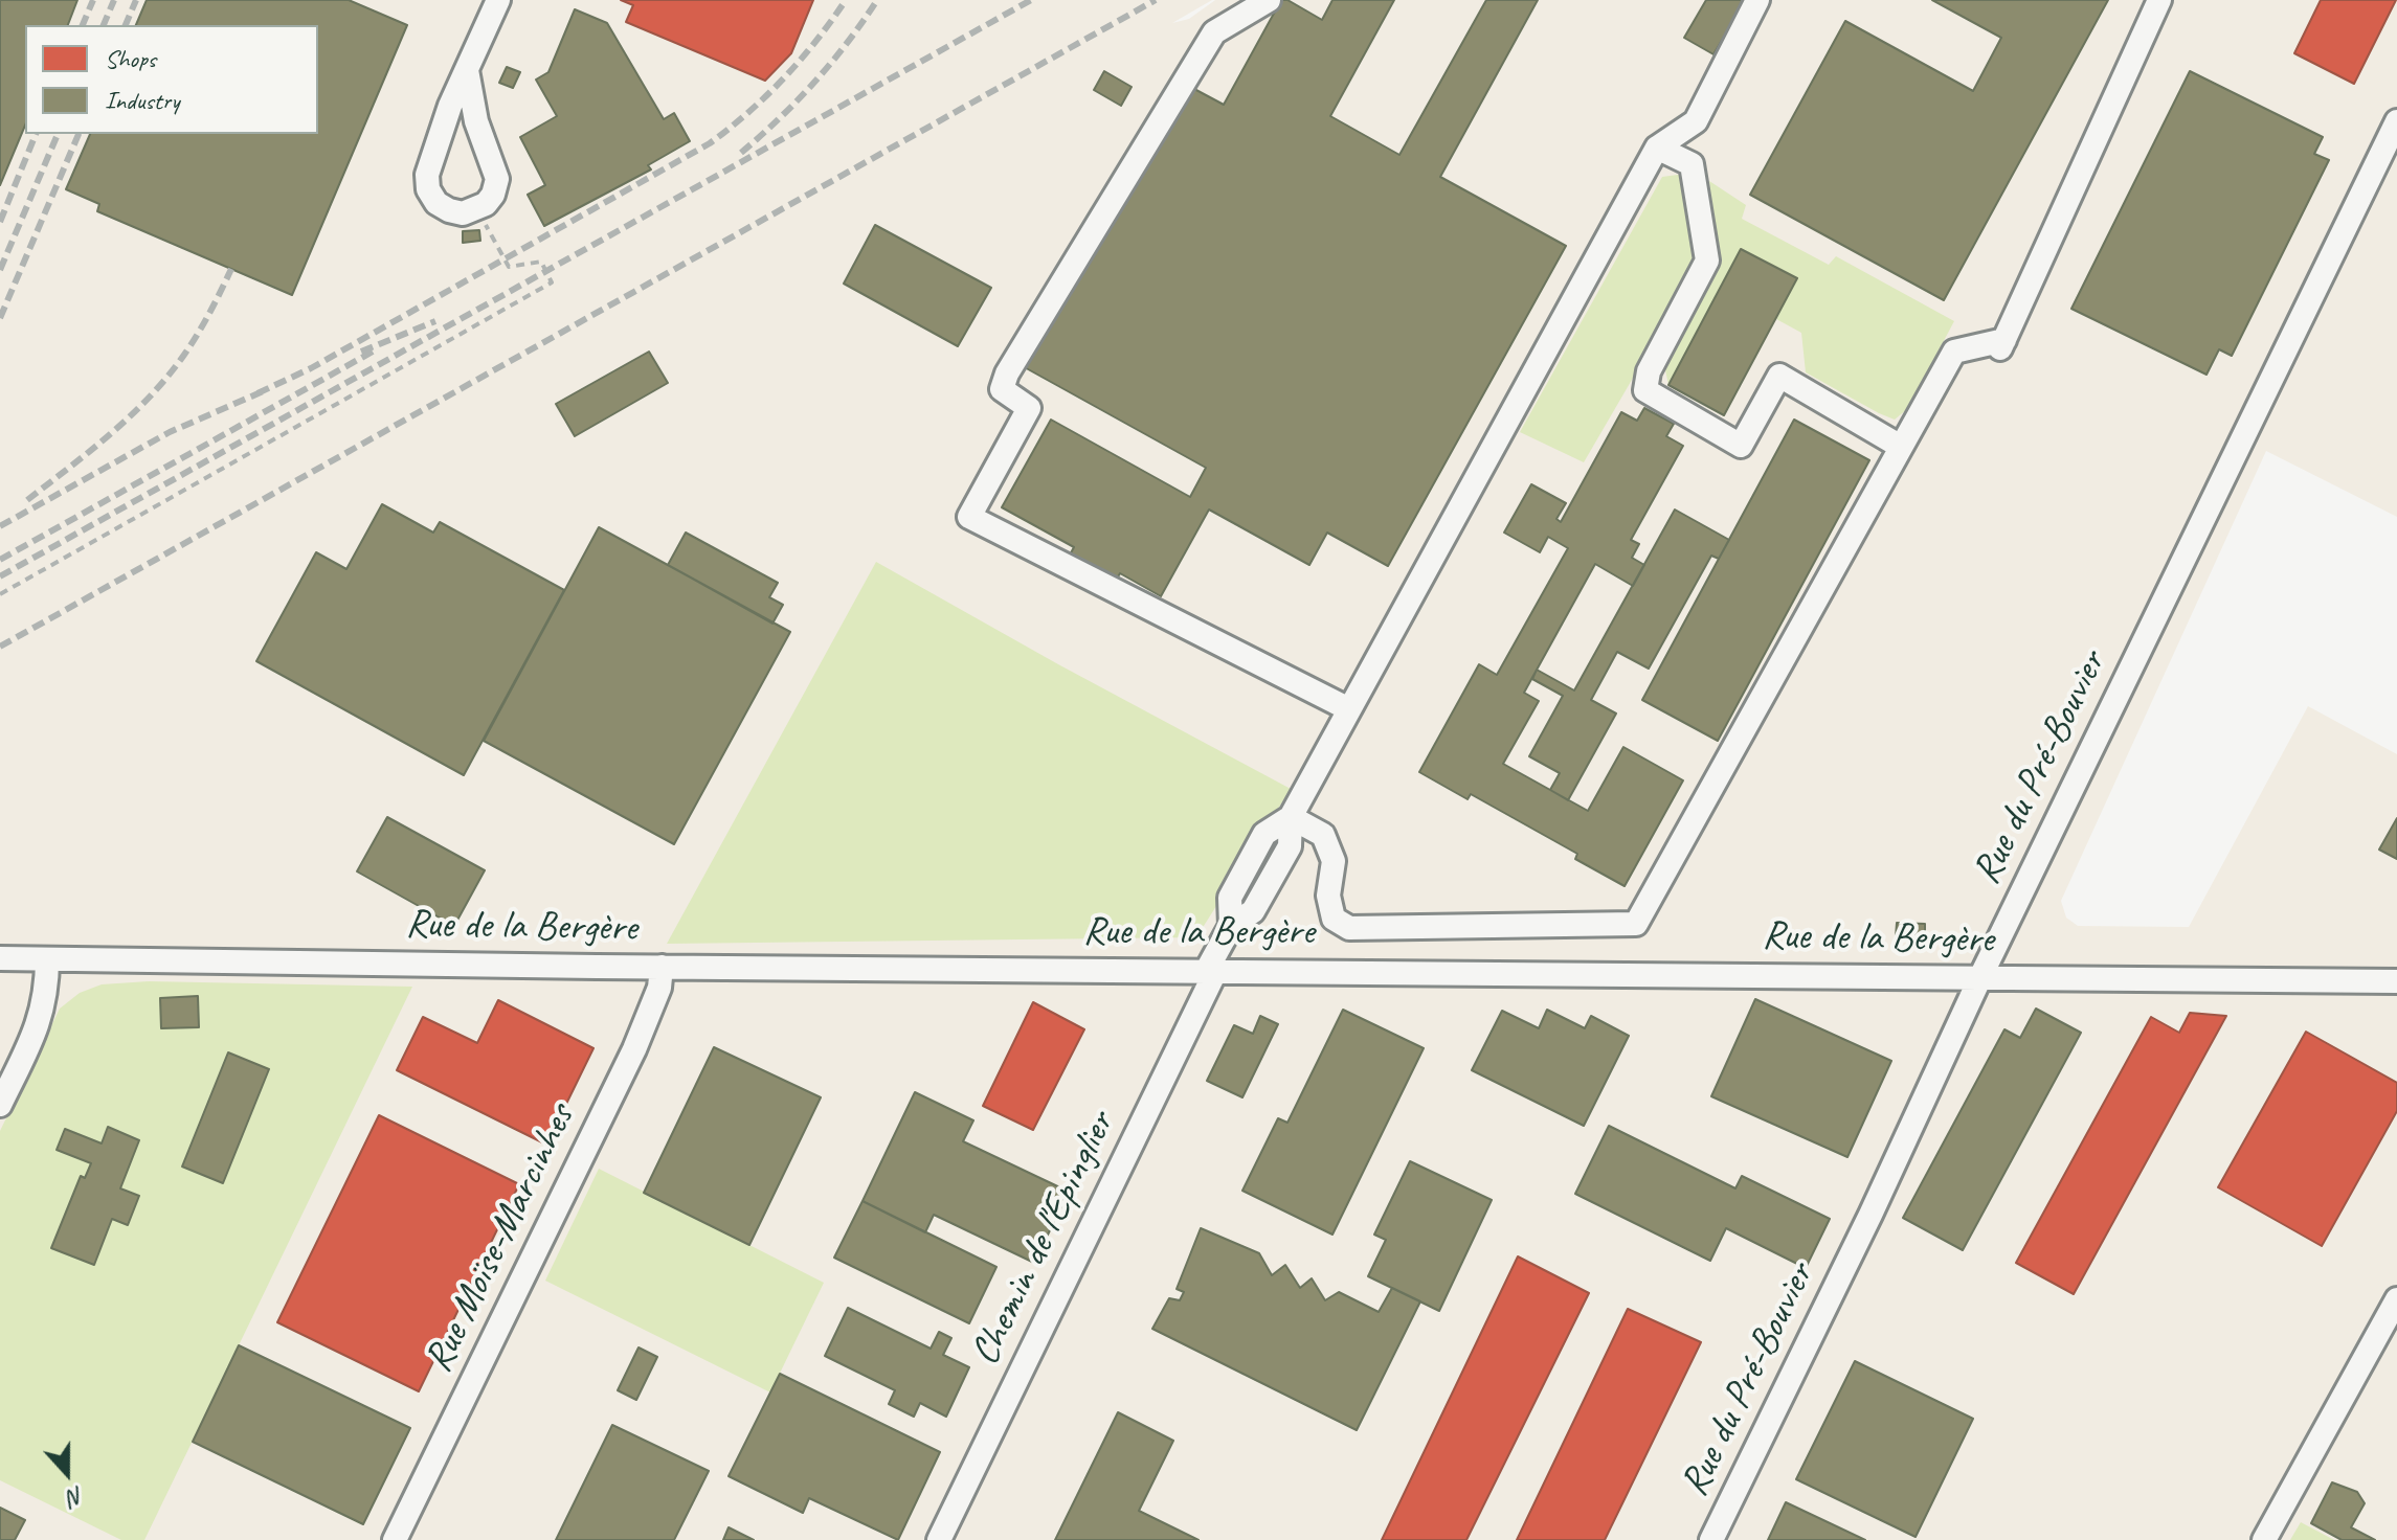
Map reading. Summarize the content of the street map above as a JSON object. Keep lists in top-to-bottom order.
{
  "streets": {
    "street": [
      "Rue du Pré-Bouvier",
      "Rue de la Bergère",
      "Rue Moïse-Marcinhes",
      "Chemin de l'Epinglier"
    ]
  },
  "crossings": [
    ["Rue du Pré-Bouvier", "Rue de la Bergère"],
    ["Rue de la Bergère", "Rue Moïse-Marcinhes"],
    ["Rue de la Bergère", "Chemin de l'Epinglier"]
  ],
  "legend": ["Shops", "Industry"],
  "north": "bottom"
}
